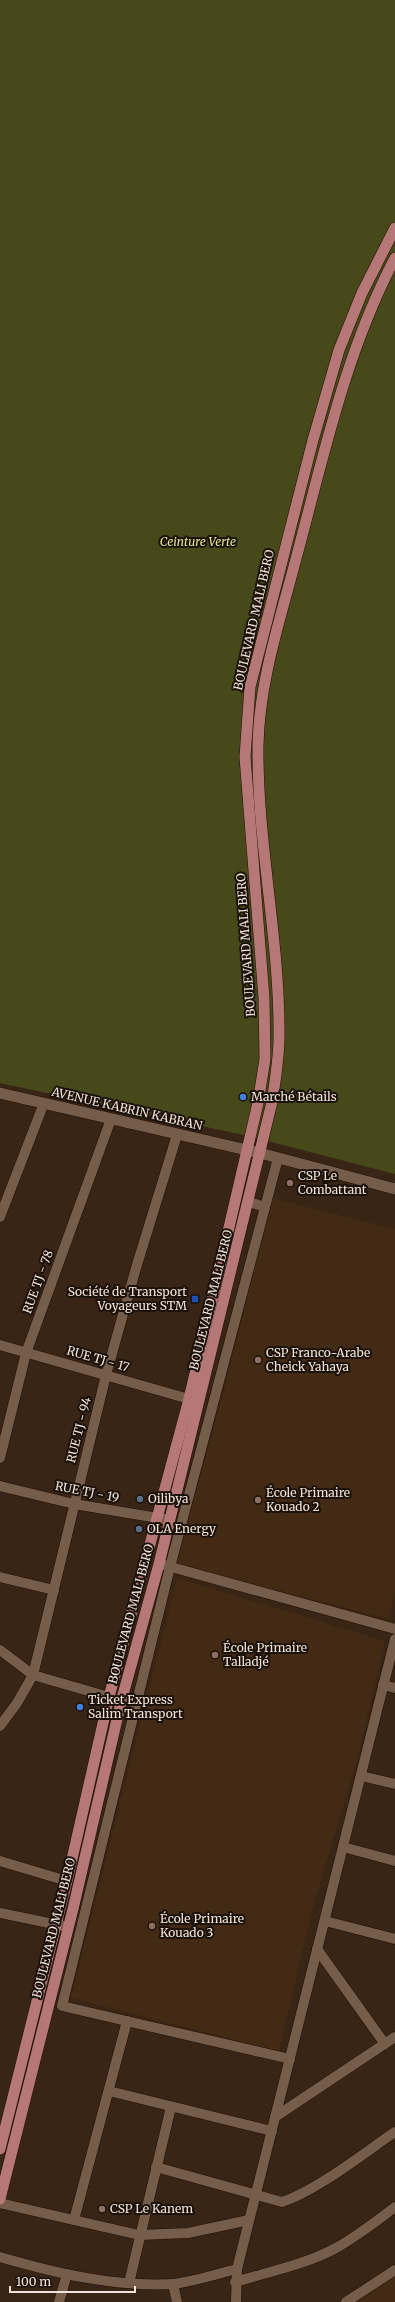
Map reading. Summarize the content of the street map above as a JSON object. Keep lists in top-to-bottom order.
{
  "streets": {
    "main road": ["BOULEVARD MALI BERO"],
    "street": [
      "AVENUE KABRIN KABRAN",
      "RUE TJ - 78",
      "RUE TJ - 17",
      "RUE TJ - 94",
      "RUE TJ - 19"
    ]
  },
  "crossings": [
    ["BOULEVARD MALI BERO", "AVENUE KABRIN KABRAN"],
    ["BOULEVARD MALI BERO", "RUE TJ - 17"],
    ["BOULEVARD MALI BERO", "RUE TJ - 19"],
    ["AVENUE KABRIN KABRAN", "RUE TJ - 78"],
    ["AVENUE KABRIN KABRAN", "RUE TJ - 94"],
    ["RUE TJ - 78", "RUE TJ - 17"],
    ["RUE TJ - 17", "RUE TJ - 94"],
    ["RUE TJ - 94", "RUE TJ - 19"]
  ],
  "parks": ["Ceinture Verte"],
  "places": {
    "other": [
      "Marché Bétails",
      "CSP Le Combattant",
      "CSP Franco-Arabe Cheick Yahaya",
      "Oilibya",
      "École Primaire Kouado 2",
      "OLA Energy",
      "École Primaire Talladjé",
      "Ticket Express Salim Transport",
      "École Primaire Kouado 3",
      "CSP Le Kanem"
    ],
    "transit": ["Société de Transport Voyageurs STM"]
  },
  "scale_bar": "100 m"
}
